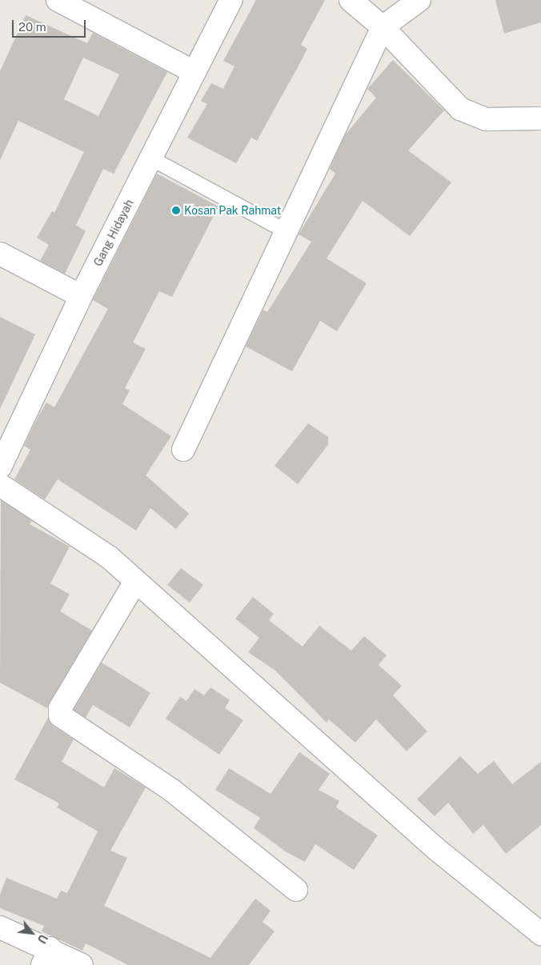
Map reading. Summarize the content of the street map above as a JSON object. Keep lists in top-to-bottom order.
{
  "streets": {
    "street": ["Gang Hidayah"]
  },
  "places": ["Kosan Pak Rahmat"],
  "scale_bar": "20 m",
  "north": "bottom right"
}
